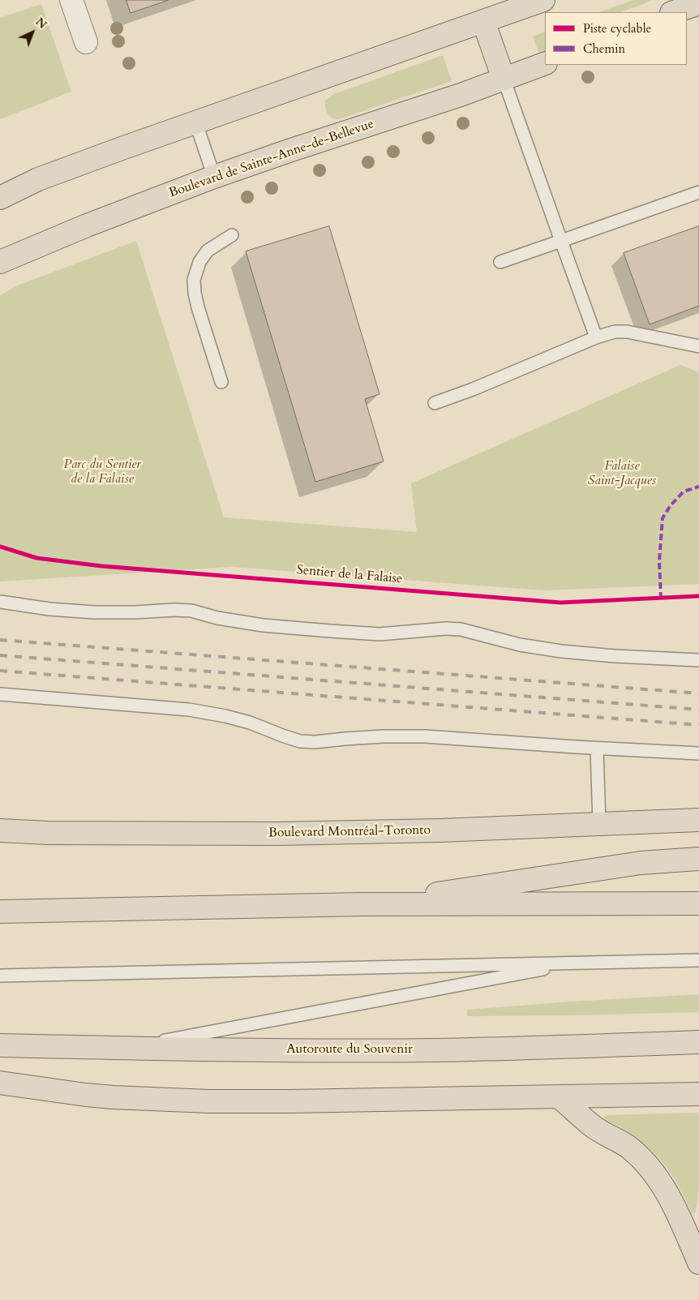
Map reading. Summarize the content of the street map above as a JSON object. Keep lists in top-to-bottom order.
{
  "streets": {
    "main road": ["Boulevard de Sainte-Anne-de-Bellevue", "Boulevard Montréal-Toronto", "Autoroute du Souvenir"],
    "cycle path": ["Sentier de la Falaise"]
  },
  "parks": ["Parc du Sentier de la Falaise", "Falaise Saint-Jacques"],
  "legend": ["Piste cyclable", "Chemin"],
  "north": "top right"
}
